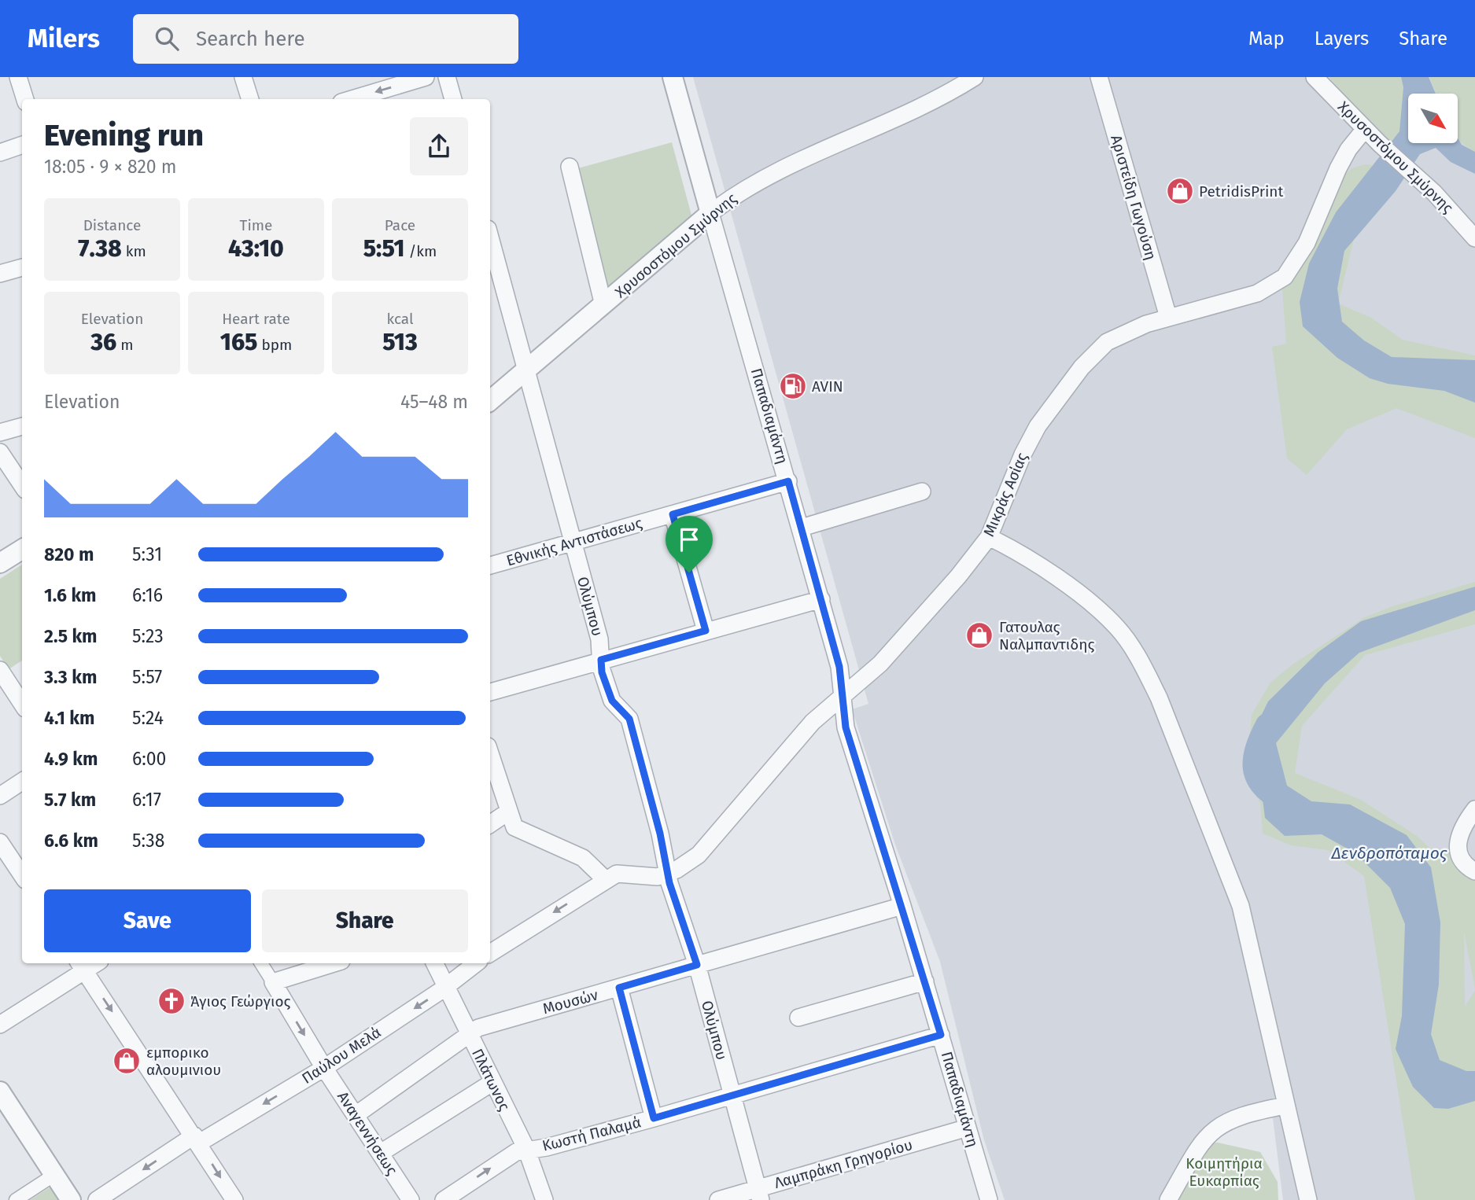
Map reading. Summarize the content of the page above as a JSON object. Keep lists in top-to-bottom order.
{
  "streets": {
    "street": [
      "Χρυσοστόμου Σμύρνης",
      "Αριστείδη Γωγούση",
      "Παπαδιαμάντη",
      "Μικράς Ασίας",
      "Εθνικής Αντιστάσεως",
      "Ολύμπου",
      "Μουσών",
      "Παύλου Μελά",
      "Πλάτωνος",
      "Αναγεννήσεως",
      "Κωστή Παλαμά",
      "Λαμπράκη Γρηγορίου"
    ]
  },
  "crossings": [
    ["Χρυσοστόμου Σμύρνης", "Παπαδιαμάντη"],
    ["Χρυσοστόμου Σμύρνης", "Μικράς Ασίας"],
    ["Χρυσοστόμου Σμύρνης", "Ολύμπου"],
    ["Αριστείδη Γωγούση", "Μικράς Ασίας"],
    ["Παπαδιαμάντη", "Μικράς Ασίας"],
    ["Παπαδιαμάντη", "Εθνικής Αντιστάσεως"],
    ["Παπαδιαμάντη", "Μουσών"],
    ["Παπαδιαμάντη", "Κωστή Παλαμά"],
    ["Παπαδιαμάντη", "Λαμπράκη Γρηγορίου"],
    ["Μικράς Ασίας", "Ολύμπου"],
    ["Εθνικής Αντιστάσεως", "Ολύμπου"],
    ["Ολύμπου", "Μουσών"],
    ["Ολύμπου", "Κωστή Παλαμά"],
    ["Ολύμπου", "Λαμπράκη Γρηγορίου"],
    ["Μουσών", "Πλάτωνος"],
    ["Μουσών", "Αναγεννήσεως"],
    ["Παύλου Μελά", "Πλάτωνος"],
    ["Παύλου Μελά", "Αναγεννήσεως"],
    ["Πλάτωνος", "Κωστή Παλαμά"]
  ],
  "water": ["Δενδροπόταμος"],
  "parks": ["Κοιμητήρια Ευκαρπίας"],
  "places": {
    "shop": ["PetridisPrint", "Γατουλας Ναλμπαντιδης", "εμπορικο αλουμινιου"],
    "fuel station": ["AVIN"],
    "church": ["Άγιος Γεώργιος"]
  },
  "north": "bottom right",
  "page": {
    "header": "Milers",
    "search": "Search here",
    "nav": ["Map", "Layers", "Share"],
    "heading": ["Evening run", "18:05 · 9 × 820 m"],
    "stats": [
      ["Distance", "7.38 km"],
      ["Time", "43:10"],
      ["Pace", "5:51 /km"],
      ["Elevation", "36 m"],
      ["Heart rate", "165 bpm"],
      ["kcal", "513"]
    ],
    "chart": ["Elevation", "45–48 m"],
    "list": [
      {
        "name": "820 m",
        "note": "5:31"
      },
      {
        "name": "1.6 km",
        "note": "6:16"
      },
      {
        "name": "2.5 km",
        "note": "5:23"
      },
      {
        "name": "3.3 km",
        "note": "5:57"
      },
      {
        "name": "4.1 km",
        "note": "5:24"
      },
      {
        "name": "4.9 km",
        "note": "6:00"
      },
      {
        "name": "5.7 km",
        "note": "6:17"
      },
      {
        "name": "6.6 km",
        "note": "5:38"
      }
    ],
    "buttons": ["Save", "Share"]
  }
}
